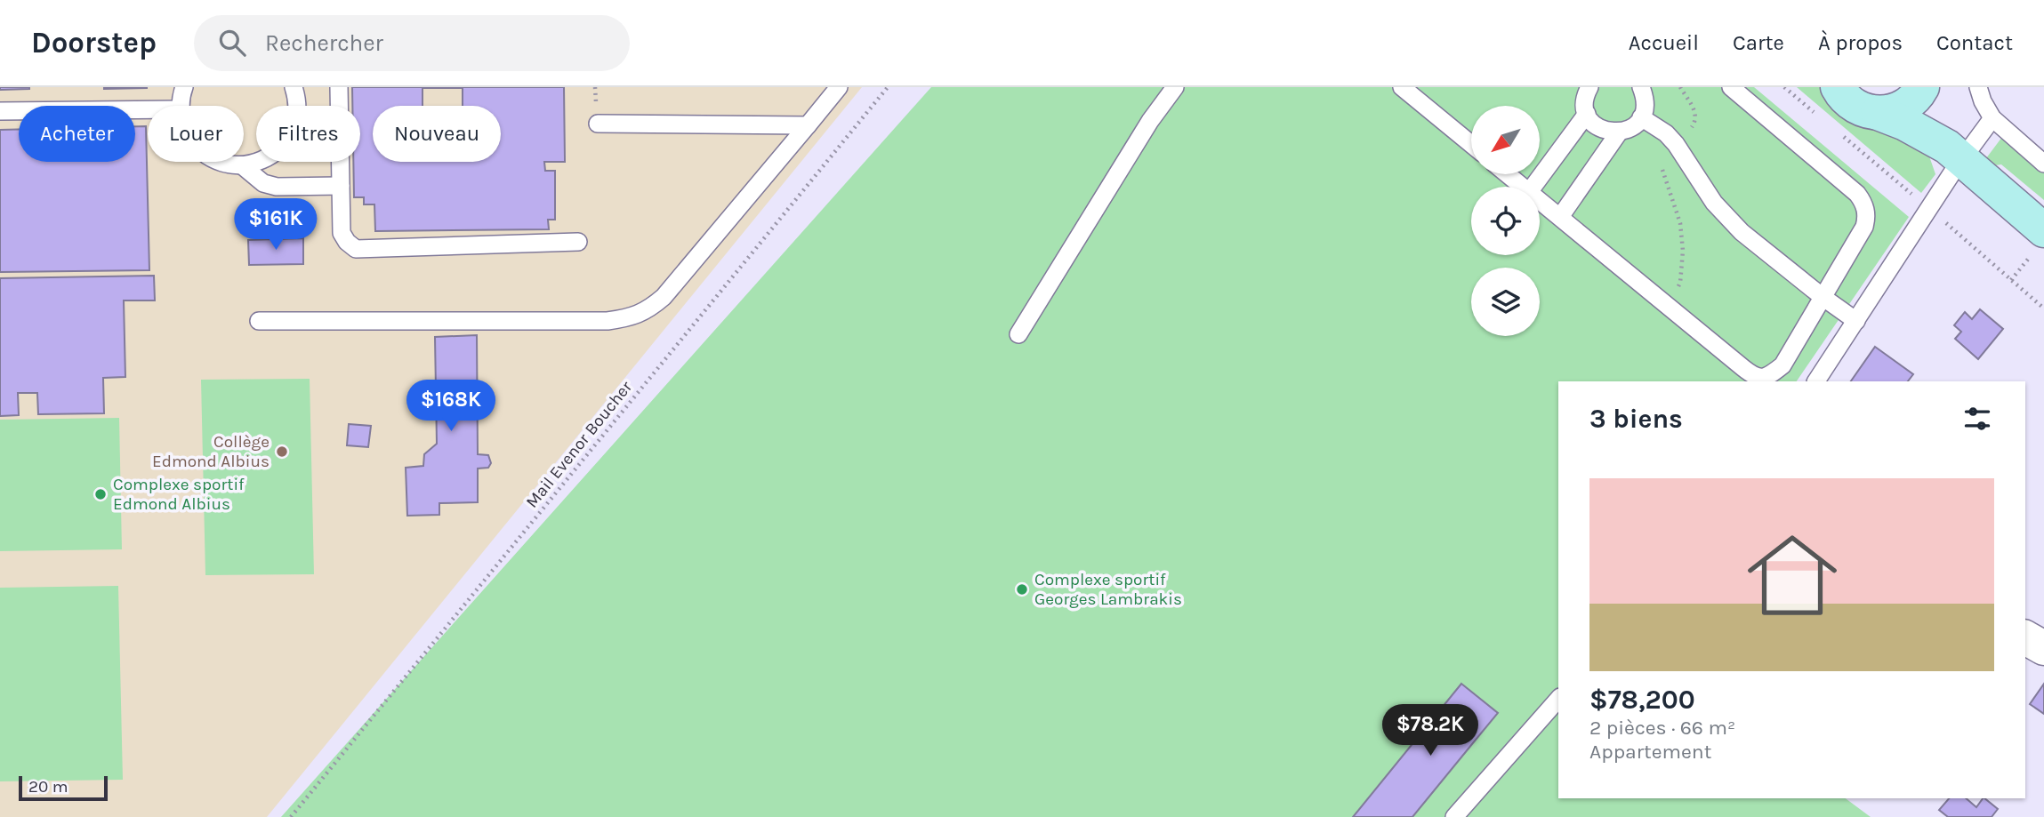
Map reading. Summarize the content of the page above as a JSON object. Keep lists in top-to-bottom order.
{
  "streets": {
    "path": ["Mail Evenor Boucher"]
  },
  "places": ["Collège Edmond Albius", "Complexe sportif Edmond Albius", "Complexe sportif Georges Lambrakis"],
  "scale_bar": "20 m",
  "north": "bottom left",
  "page": {
    "header": "Doorstep",
    "search": "Rechercher",
    "nav": [
      "Accueil",
      "Carte",
      "À propos",
      "Contact"
    ],
    "chip": [
      "Acheter",
      "Louer",
      "Filtres",
      "Nouveau"
    ],
    "price": ["$161K", "$168K", "$78.2K"],
    "heading": "3 biens",
    "list": [
      {
        "name": "$78,200",
        "note": "2 pièces · 66 m² · Appartement"
      }
    ],
    "scale": "20 m"
  }
}
